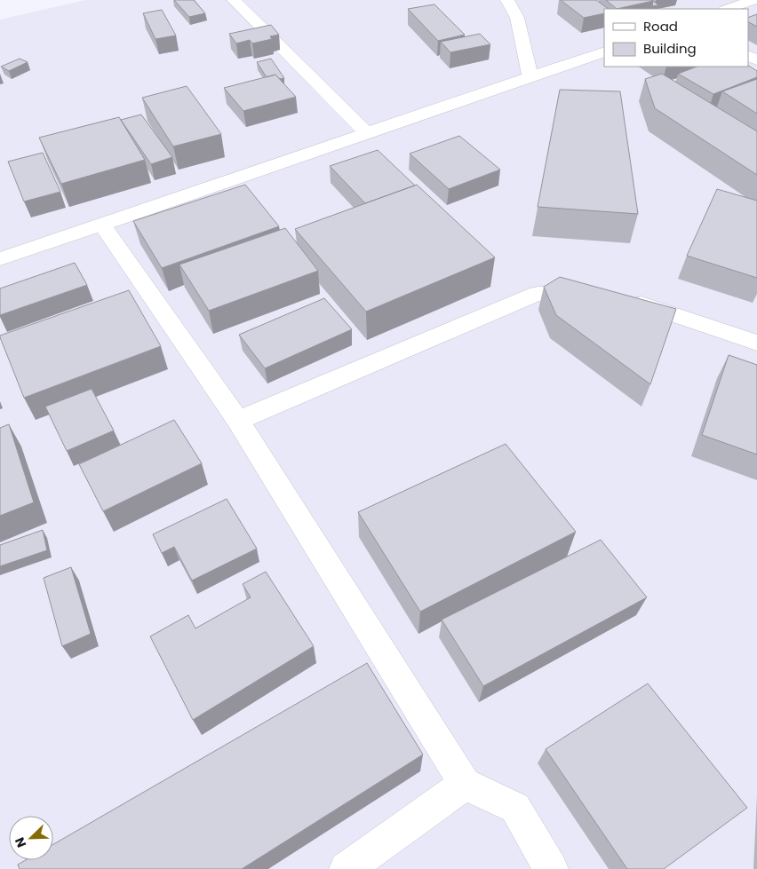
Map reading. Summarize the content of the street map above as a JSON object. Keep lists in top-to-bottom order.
{
  "legend": ["Road", "Building"],
  "north": "bottom left"
}
